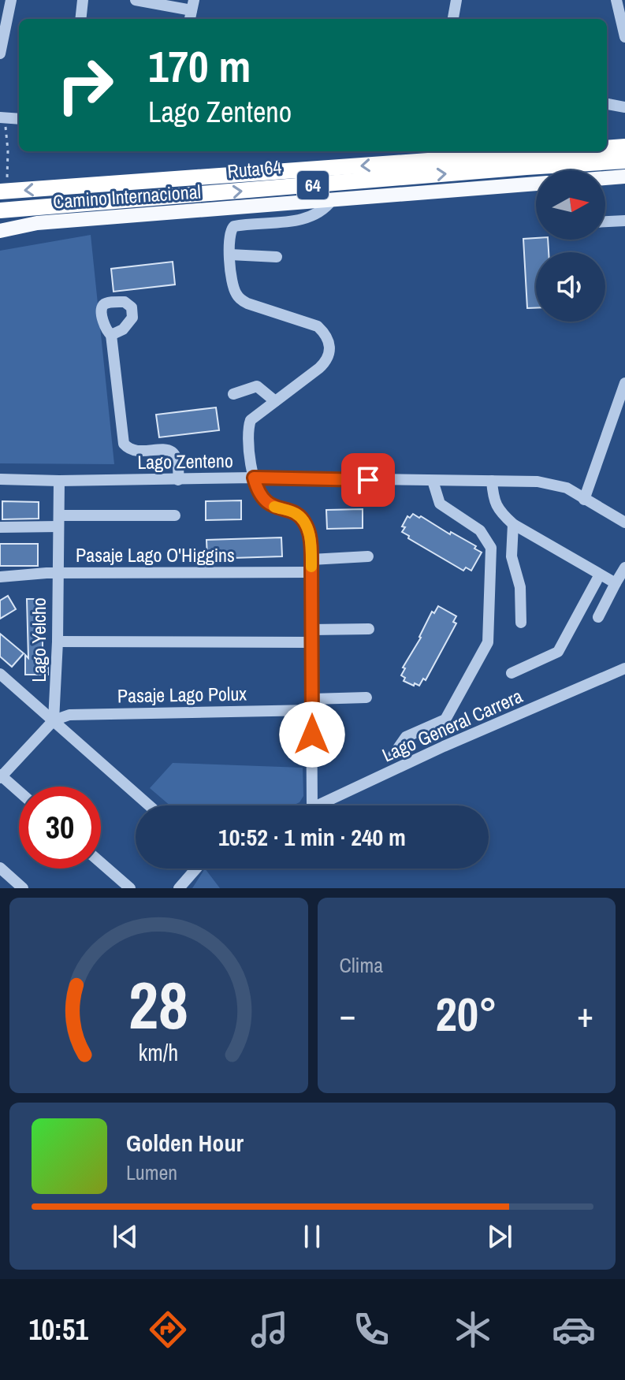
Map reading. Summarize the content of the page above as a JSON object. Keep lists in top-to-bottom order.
{
  "streets": {
    "highway": ["Ruta 64", "64"],
    "main road": ["Camino Internacional"],
    "street": [
      "Lago Zenteno",
      "Pasaje Lago O'Higgins",
      "Lago Yelcho",
      "Pasaje Lago Polux",
      "Lago General Carrera"
    ]
  },
  "crossings": [
    ["Lago Zenteno", "Lago Yelcho"],
    ["Pasaje Lago O'Higgins", "Lago Yelcho"],
    ["Lago Yelcho", "Pasaje Lago Polux"]
  ],
  "north": "right",
  "page": {
    "turn": ["170 m", "Lago Zenteno"],
    "limit": "30",
    "trip": "10:52 · 1 min · 240 m",
    "tile": "Clima",
    "heat": ["−", "20°", "+"],
    "song": ["Golden Hour", "Lumen"],
    "tabs": "10:51",
    "gauge": ["28", "km/h"]
  }
}
